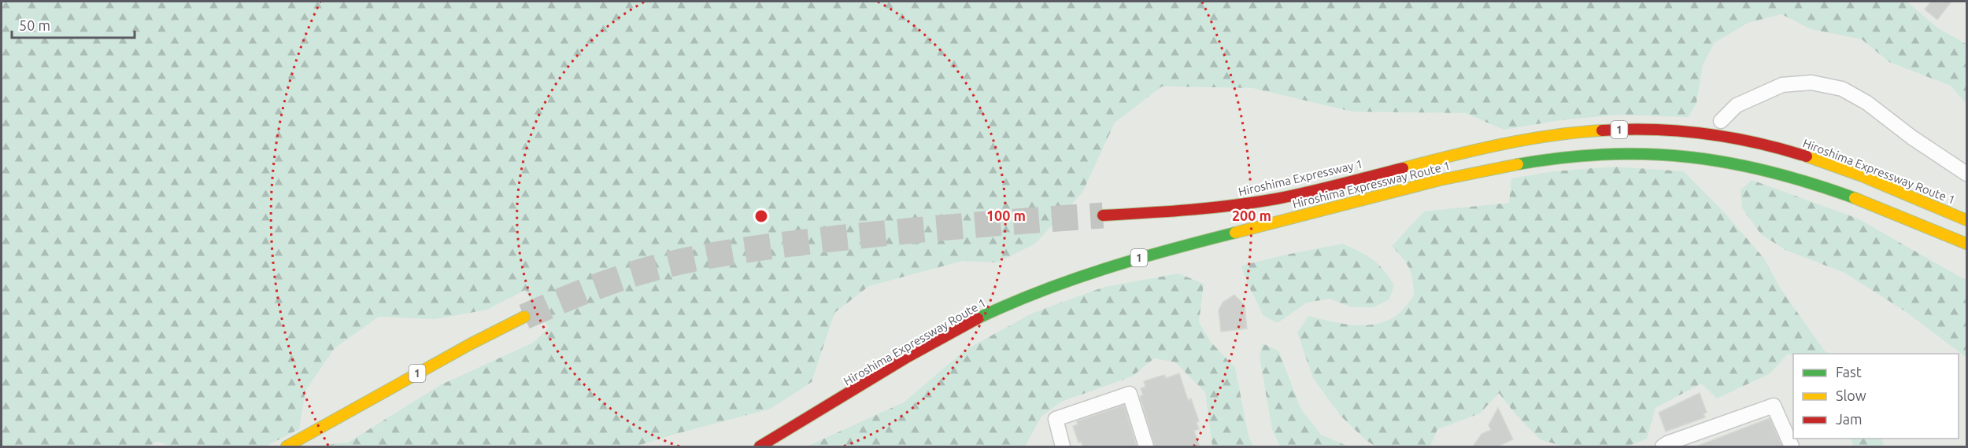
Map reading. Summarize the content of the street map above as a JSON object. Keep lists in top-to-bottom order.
{
  "streets": {
    "highway": ["1", "Hiroshima Expressway Route 1", "Hiroshima Expressway 1"]
  },
  "crossings": [
    ["Hiroshima Expressway Route 1", "Hiroshima Expressway 1"]
  ],
  "legend": ["Fast", "Slow", "Jam"],
  "scale_bar": "50 m",
  "rings": ["100 m", "200 m"]
}
